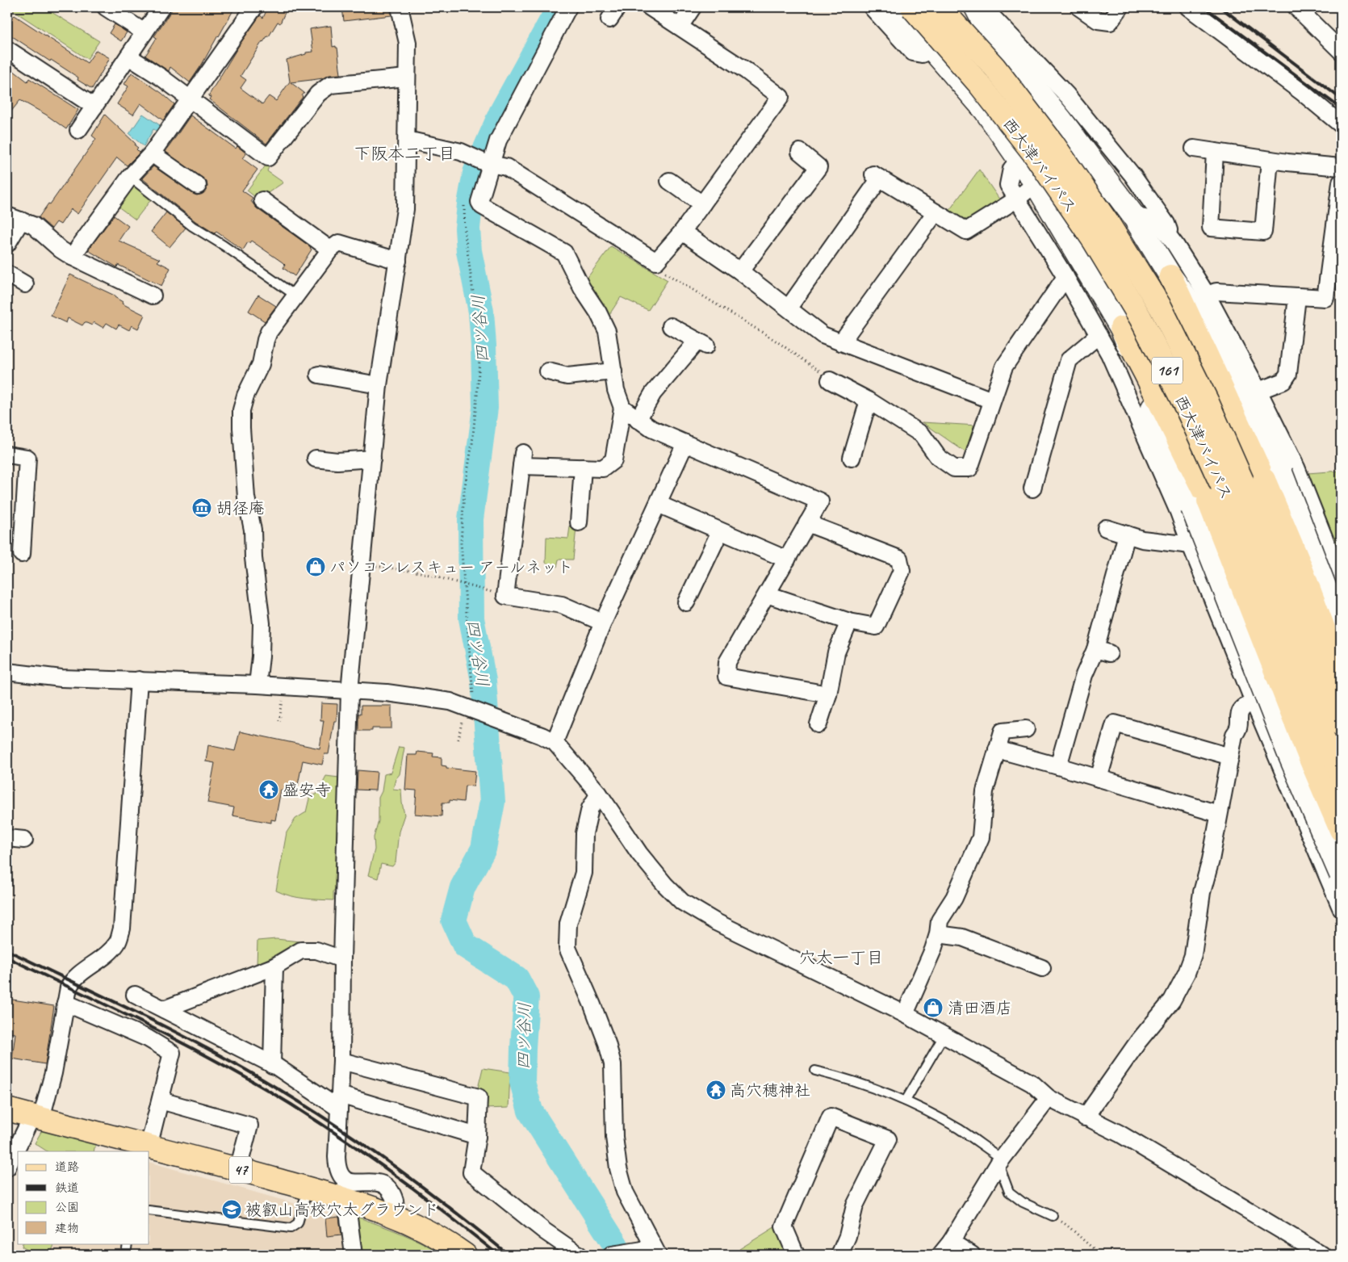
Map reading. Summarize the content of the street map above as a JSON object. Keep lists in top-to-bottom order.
{
  "streets": {
    "main road": ["西大津バイパス", "161", "47"]
  },
  "districts": ["下阪本二丁目", "穴太一丁目"],
  "water": ["四ツ谷川"],
  "places": {
    "museum": ["胡径庵"],
    "shop": ["パソコンレスキュー アールネット", "清田酒店"],
    "temple": ["盛安寺", "高穴穂神社"],
    "school or university": ["被叡山高校穴太グラウンド"]
  },
  "legend": [
    "道路",
    "鉄道",
    "公園",
    "建物"
  ]
}
